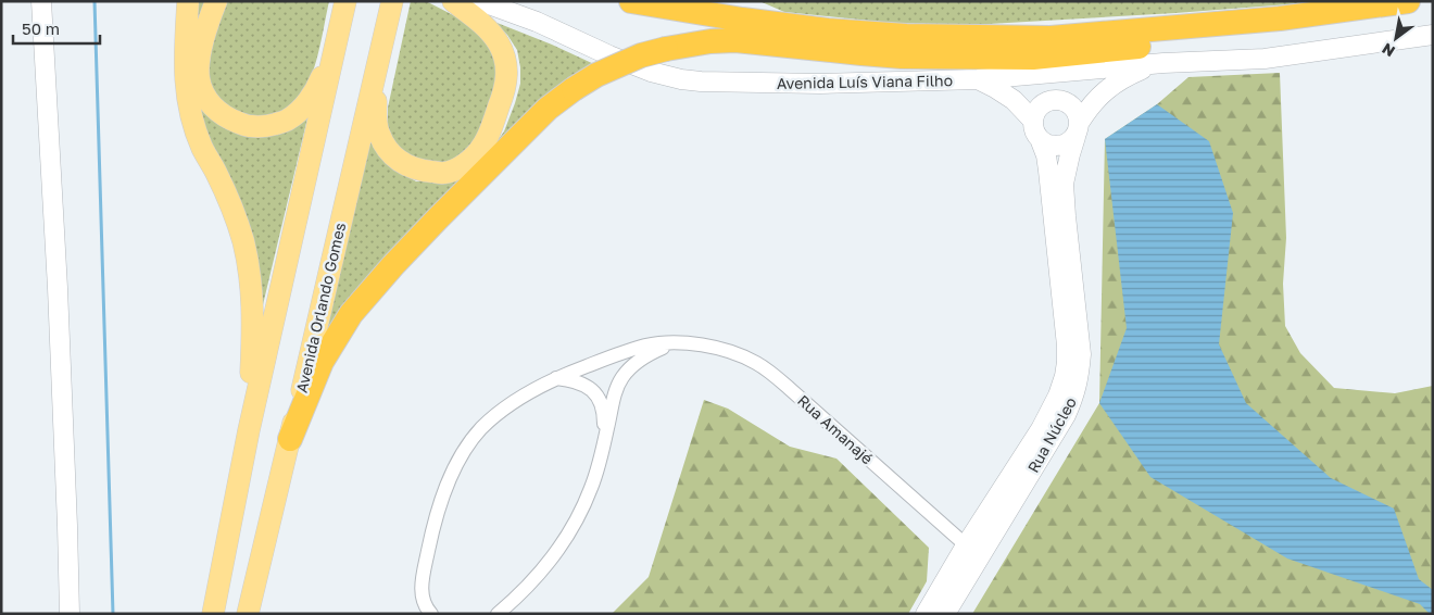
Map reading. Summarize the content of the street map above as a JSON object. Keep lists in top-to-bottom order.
{
  "streets": {
    "main road": ["Avenida Luís Viana Filho", "Avenida Orlando Gomes", "Rua Núcleo"],
    "street": ["Rua Amanajé"]
  },
  "crossings": [
    ["Avenida Luís Viana Filho", "Rua Núcleo"],
    ["Rua Amanajé", "Rua Núcleo"]
  ],
  "scale_bar": "50 m",
  "north": "bottom left"
}
